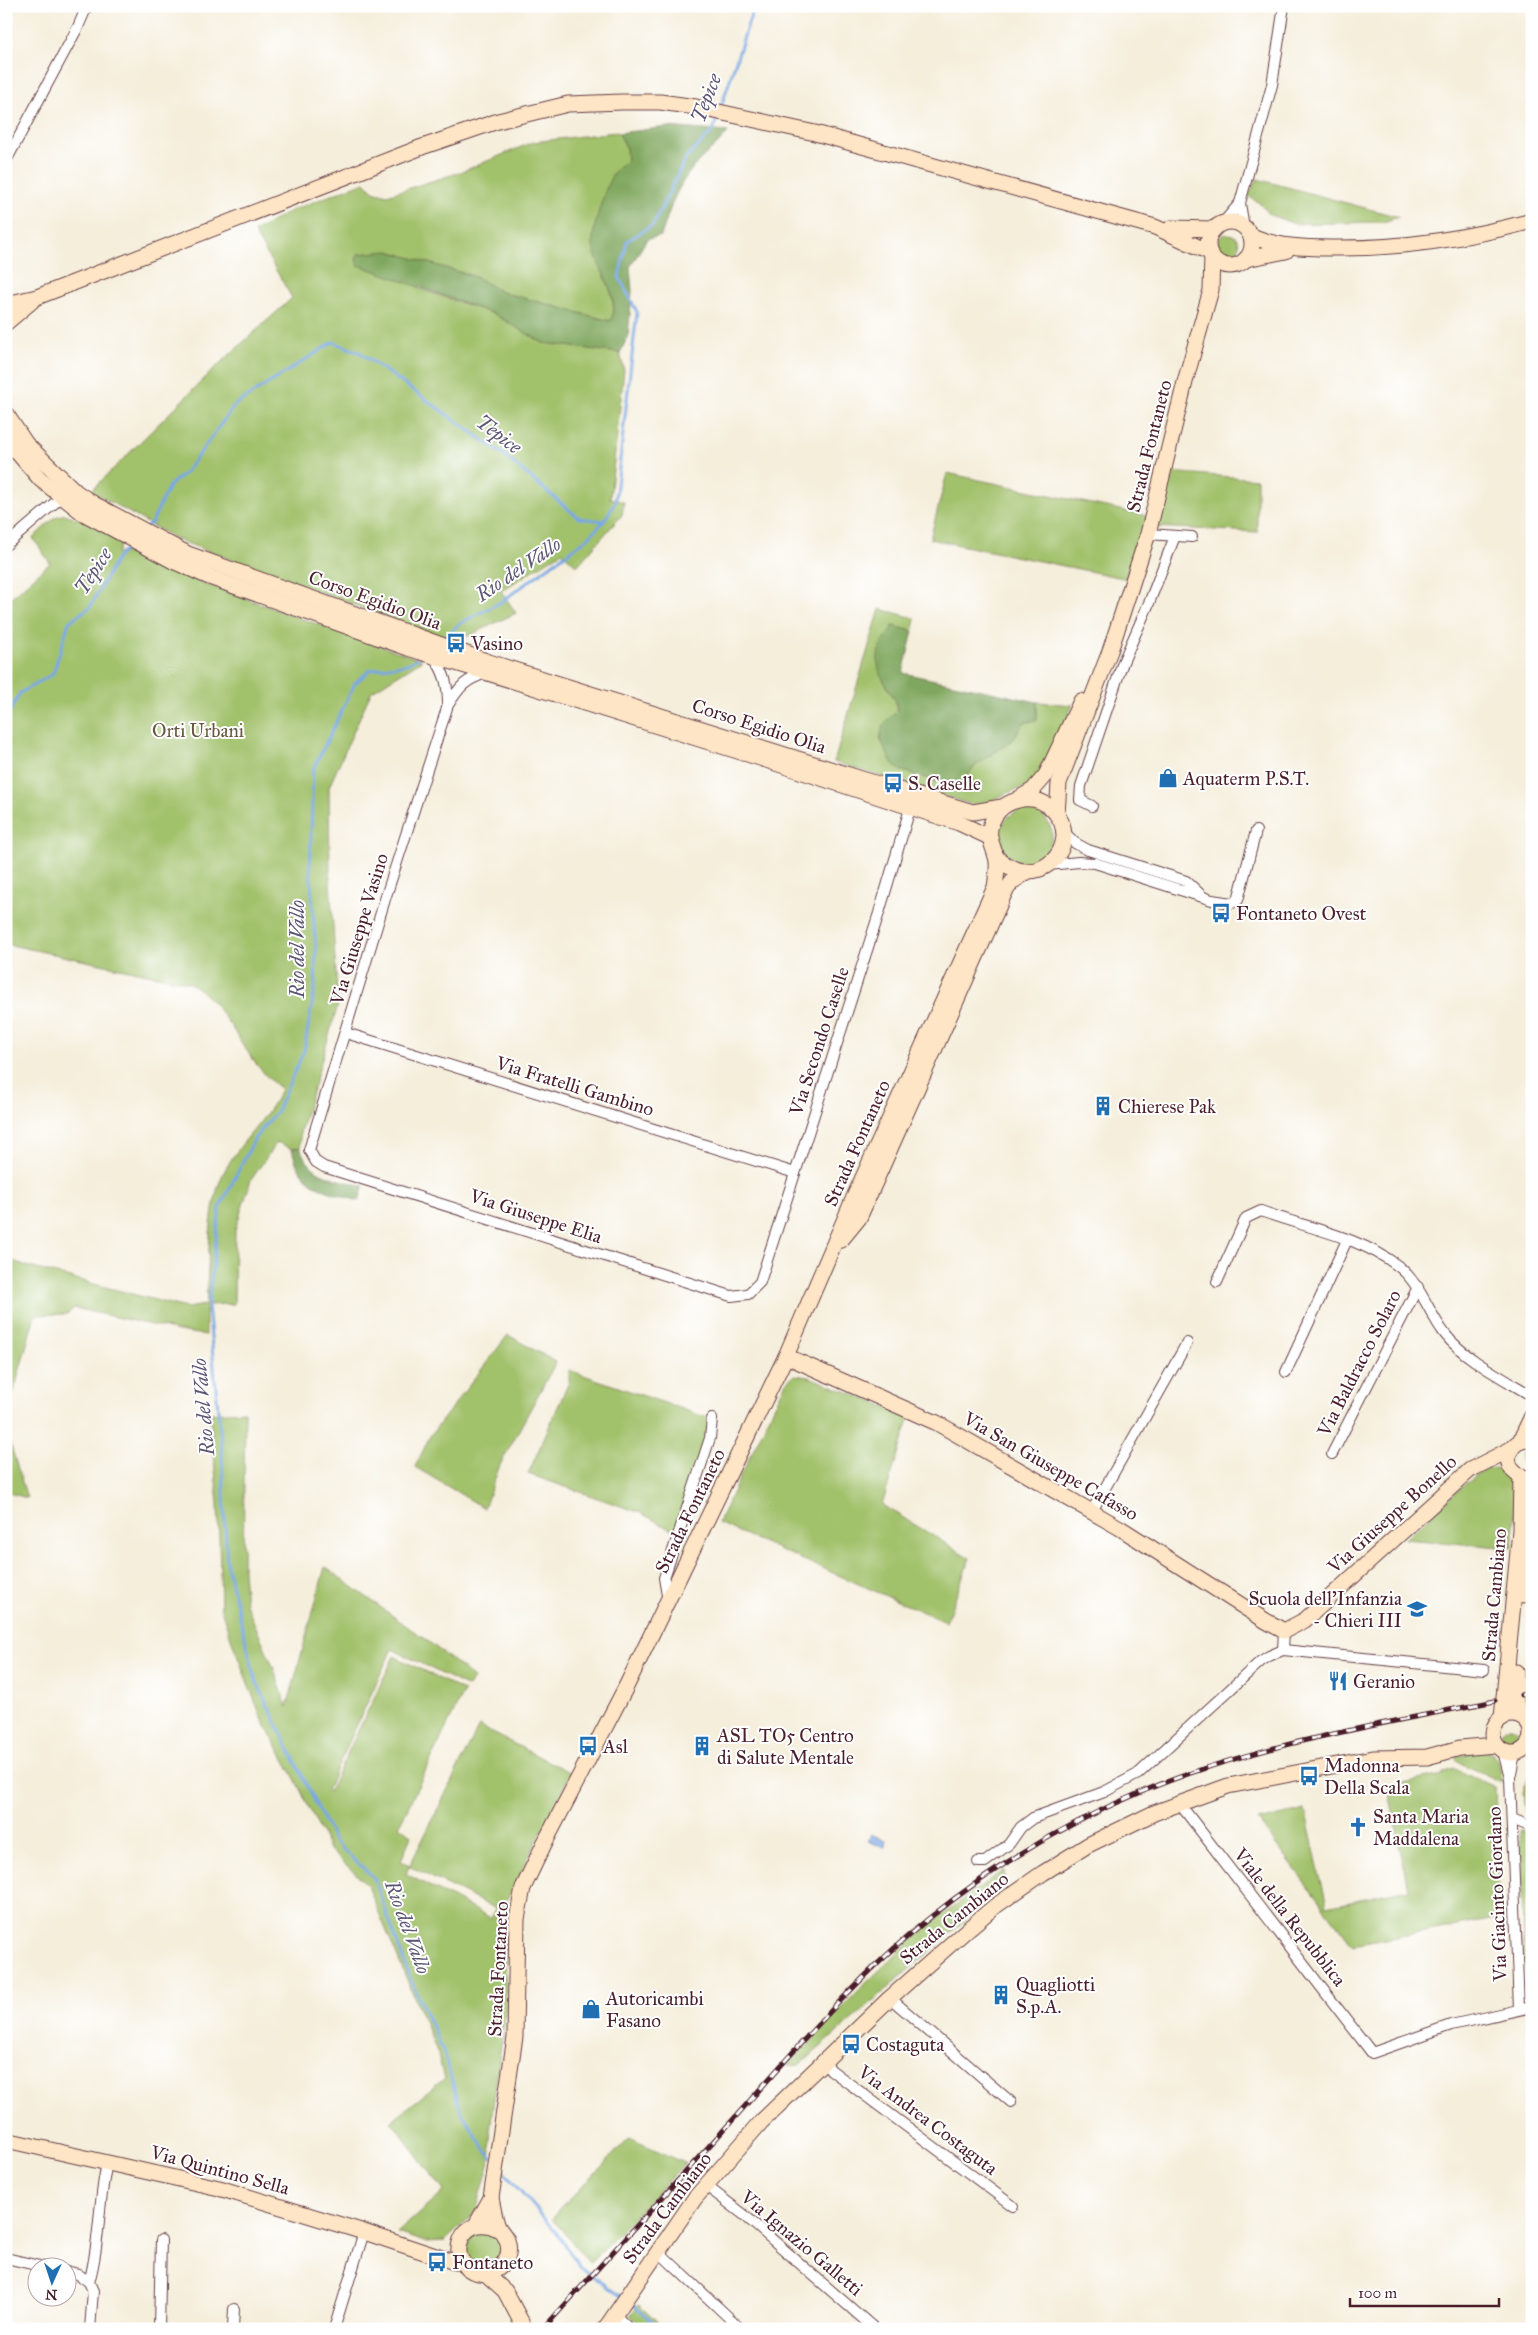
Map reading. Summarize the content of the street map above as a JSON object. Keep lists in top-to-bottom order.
{
  "streets": {
    "street": [
      "Strada Fontaneto",
      "Corso Egidio Olia",
      "Via Giuseppe Vasino",
      "Via Secondo Caselle",
      "Via Fratelli Gambino",
      "Via Giuseppe Elia",
      "Via Baldracco Solaro",
      "Via San Giuseppe Cafasso",
      "Via Giuseppe Bonello",
      "Strada Cambiano",
      "Via Giacinto Giordano",
      "Viale della Repubblica",
      "Via Andrea Costaguta",
      "Via Quintino Sella",
      "Via Ignazio Galletti"
    ]
  },
  "crossings": [
    ["Strada Fontaneto", "Corso Egidio Olia"],
    ["Strada Fontaneto", "Via San Giuseppe Cafasso"],
    ["Strada Fontaneto", "Via Quintino Sella"],
    ["Corso Egidio Olia", "Via Giuseppe Vasino"],
    ["Corso Egidio Olia", "Via Secondo Caselle"],
    ["Via Giuseppe Vasino", "Via Fratelli Gambino"],
    ["Via Giuseppe Vasino", "Via Giuseppe Elia"],
    ["Via Secondo Caselle", "Via Fratelli Gambino"],
    ["Via Secondo Caselle", "Via Giuseppe Elia"],
    ["Via San Giuseppe Cafasso", "Via Giuseppe Bonello"],
    ["Via Giuseppe Bonello", "Strada Cambiano"],
    ["Strada Cambiano", "Via Giacinto Giordano"],
    ["Strada Cambiano", "Viale della Repubblica"],
    ["Strada Cambiano", "Via Andrea Costaguta"],
    ["Strada Cambiano", "Via Ignazio Galletti"],
    ["Via Giacinto Giordano", "Viale della Repubblica"]
  ],
  "water": ["Tepice", "Rio del Vallo"],
  "parks": ["Orti Urbani"],
  "places": {
    "bus stop": [
      "Vasino",
      "S. Caselle",
      "Fontaneto Ovest",
      "Asl",
      "Madonna Della Scala",
      "Costaguta",
      "Fontaneto"
    ],
    "shop": ["Aquaterm P.S.T.", "Autoricambi Fasano"],
    "building": ["Chierese Pak", "ASL TO5 Centro di Salute Mentale", "Quagliotti S.p.A."],
    "school or university": ["Scuola dell'Infanzia - Chieri III"],
    "restaurant": ["Geranio"],
    "church": ["Santa Maria Maddalena"]
  },
  "scale_bar": "100 m",
  "north": "bottom"
}
